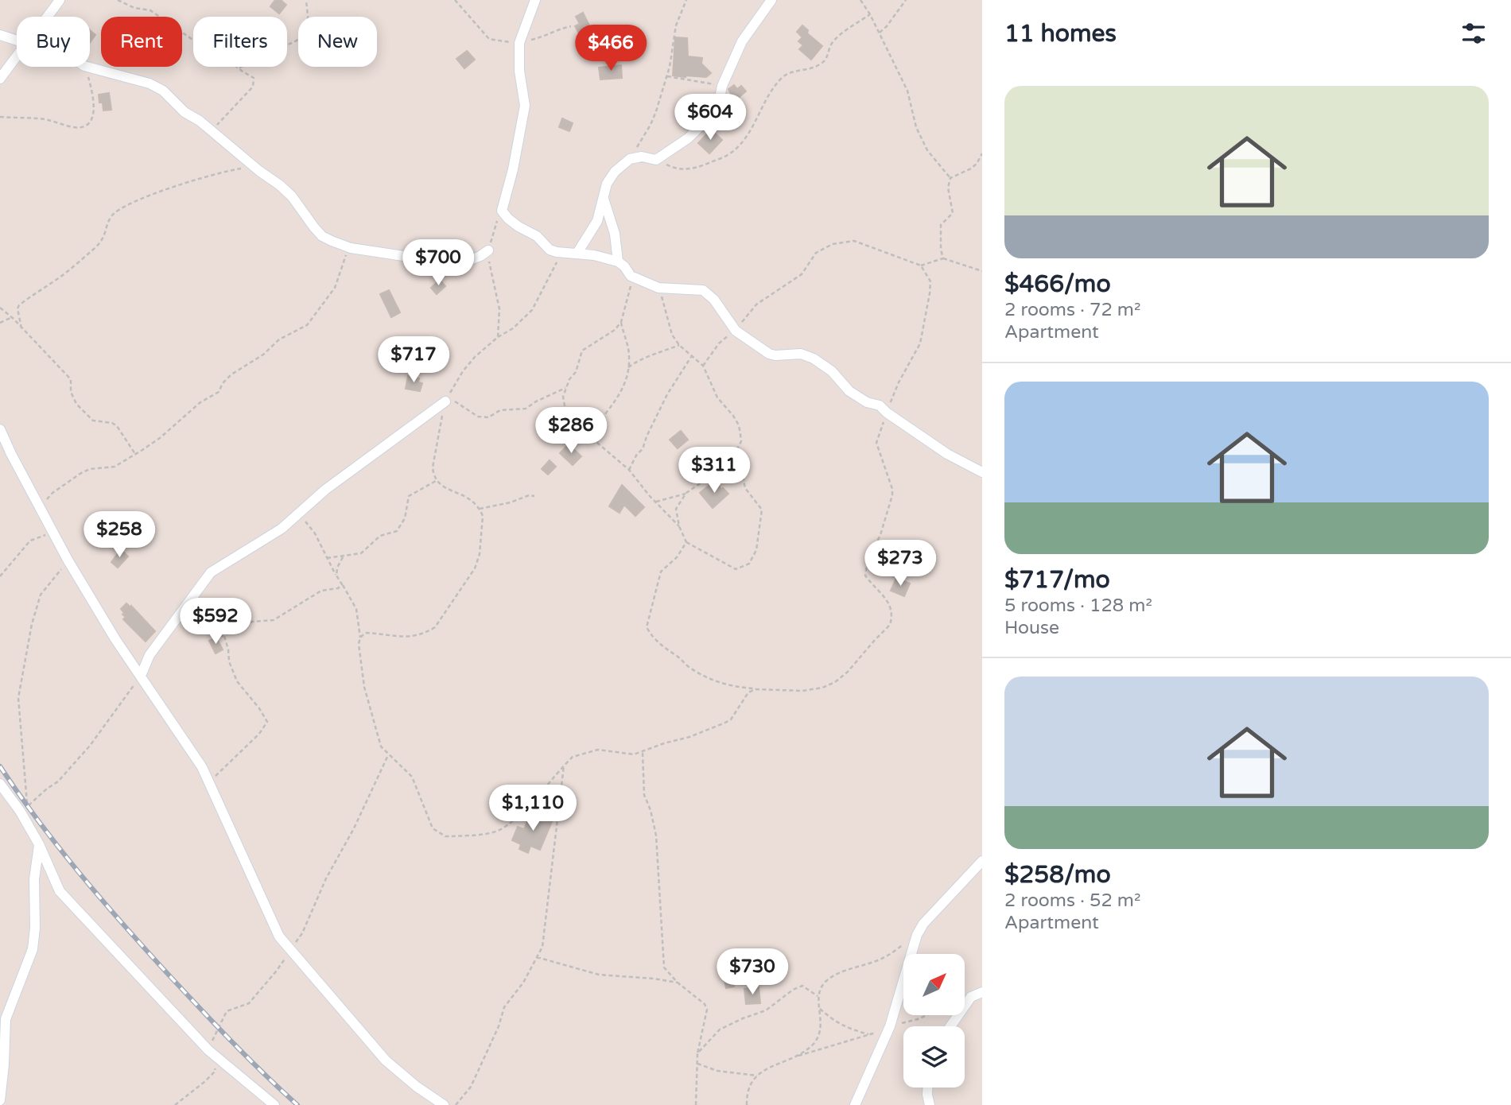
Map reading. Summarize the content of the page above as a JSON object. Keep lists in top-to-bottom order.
{
  "north": "top right",
  "page": {
    "heading": "11 homes",
    "chip": [
      "Buy",
      "Rent",
      "Filters",
      "New"
    ],
    "price": [
      "$466",
      "$604",
      "$700",
      "$717",
      "$286",
      "$311",
      "$258",
      "$273",
      "$592",
      "$1,110",
      "$730"
    ],
    "list": [
      {
        "name": "$466/mo",
        "note": "2 rooms · 72 m² · Apartment"
      },
      {
        "name": "$717/mo",
        "note": "5 rooms · 128 m² · House"
      },
      {
        "name": "$258/mo",
        "note": "2 rooms · 52 m² · Apartment"
      }
    ]
  }
}
